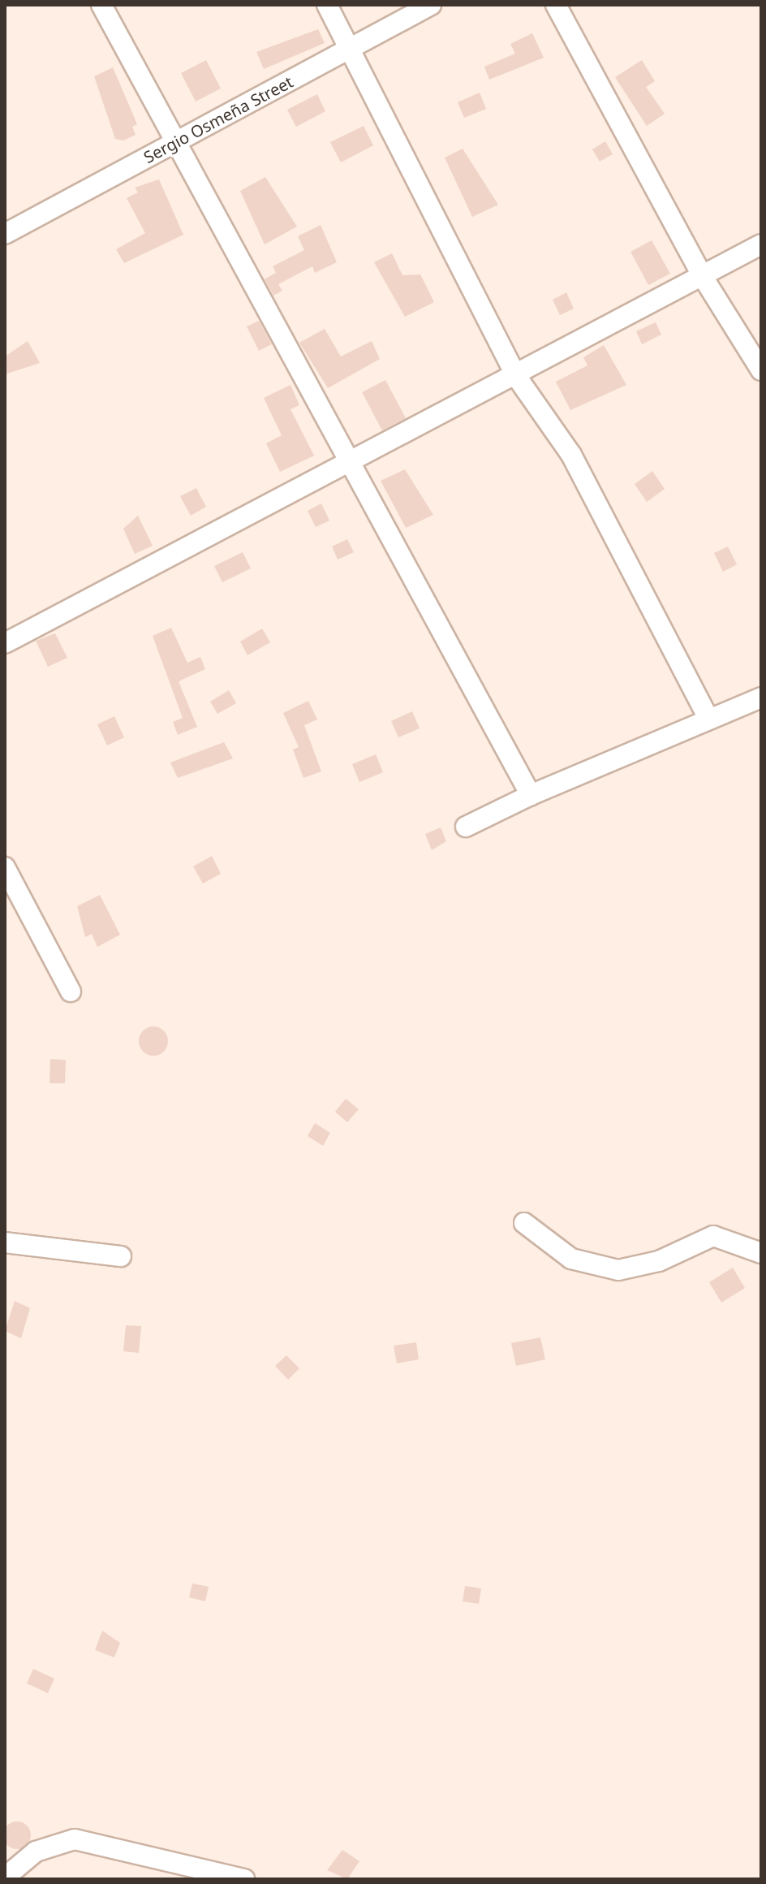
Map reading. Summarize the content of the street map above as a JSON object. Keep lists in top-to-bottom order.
{
  "streets": {
    "street": ["Sergio Osmeña Street"]
  }
}
